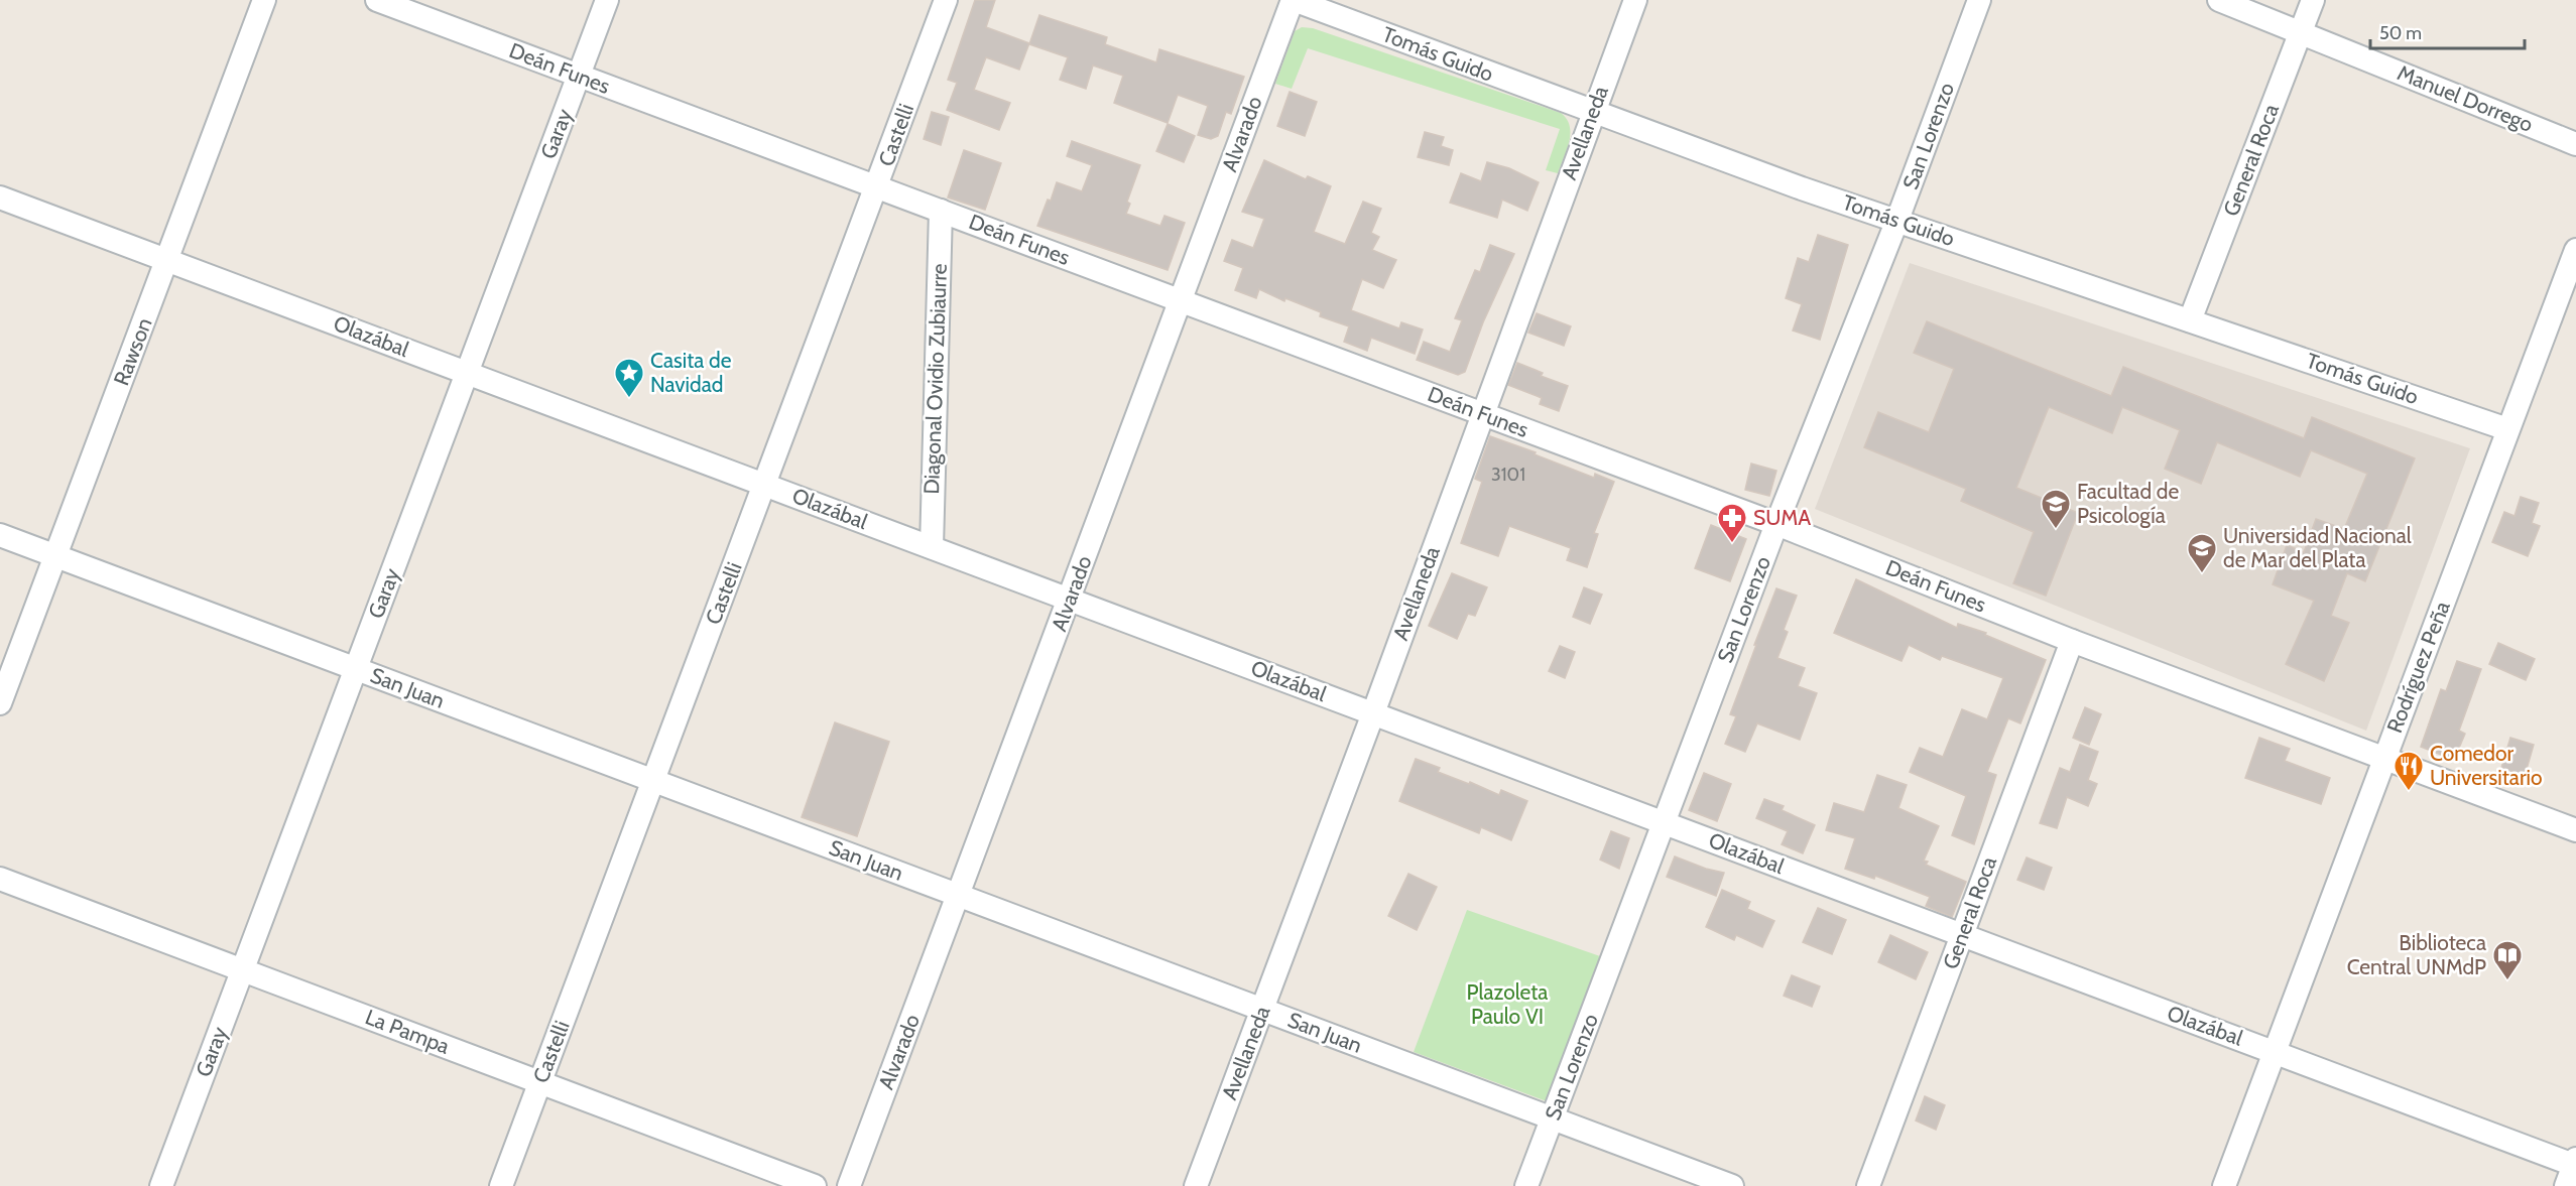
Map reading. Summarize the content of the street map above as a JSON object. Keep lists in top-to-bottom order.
{
  "streets": {
    "street": [
      "Tomás Guido",
      "Deán Funes",
      "Manuel Dorrego",
      "Avellaneda",
      "Garay",
      "Alvarado",
      "Castelli",
      "San Lorenzo",
      "General Roca",
      "Olazábal",
      "Rawson",
      "Diagonal Ovidio Zubiaurre",
      "Rodríguez Peña",
      "San Juan",
      "La Pampa"
    ]
  },
  "crossings": [
    ["Tomás Guido", "Avellaneda"],
    ["Tomás Guido", "Alvarado"],
    ["Tomás Guido", "San Lorenzo"],
    ["Tomás Guido", "General Roca"],
    ["Tomás Guido", "Rodríguez Peña"],
    ["Deán Funes", "Avellaneda"],
    ["Deán Funes", "Garay"],
    ["Deán Funes", "Alvarado"],
    ["Deán Funes", "Castelli"],
    ["Deán Funes", "San Lorenzo"],
    ["Deán Funes", "General Roca"],
    ["Deán Funes", "Diagonal Ovidio Zubiaurre"],
    ["Deán Funes", "Rodríguez Peña"],
    ["Manuel Dorrego", "General Roca"],
    ["Avellaneda", "Olazábal"],
    ["Avellaneda", "San Juan"],
    ["Garay", "Olazábal"],
    ["Garay", "San Juan"],
    ["Garay", "La Pampa"],
    ["Alvarado", "Olazábal"],
    ["Alvarado", "San Juan"],
    ["Castelli", "Olazábal"],
    ["Castelli", "San Juan"],
    ["Castelli", "La Pampa"],
    ["San Lorenzo", "Olazábal"],
    ["San Lorenzo", "San Juan"],
    ["General Roca", "Olazábal"],
    ["Olazábal", "Rawson"],
    ["Olazábal", "Diagonal Ovidio Zubiaurre"],
    ["Olazábal", "Rodríguez Peña"],
    ["Rawson", "San Juan"]
  ],
  "parks": ["Plazoleta Paulo VI"],
  "places": {
    "place": ["Casita de Navidad"],
    "school or university": ["Facultad de Psicología", "Universidad Nacional de Mar del Plata"],
    "pharmacy": ["SUMA"],
    "restaurant": ["Comedor Universitario"],
    "library": ["Biblioteca Central UNMdP"]
  },
  "house_numbers": ["3101"],
  "scale_bar": "50 m"
}
